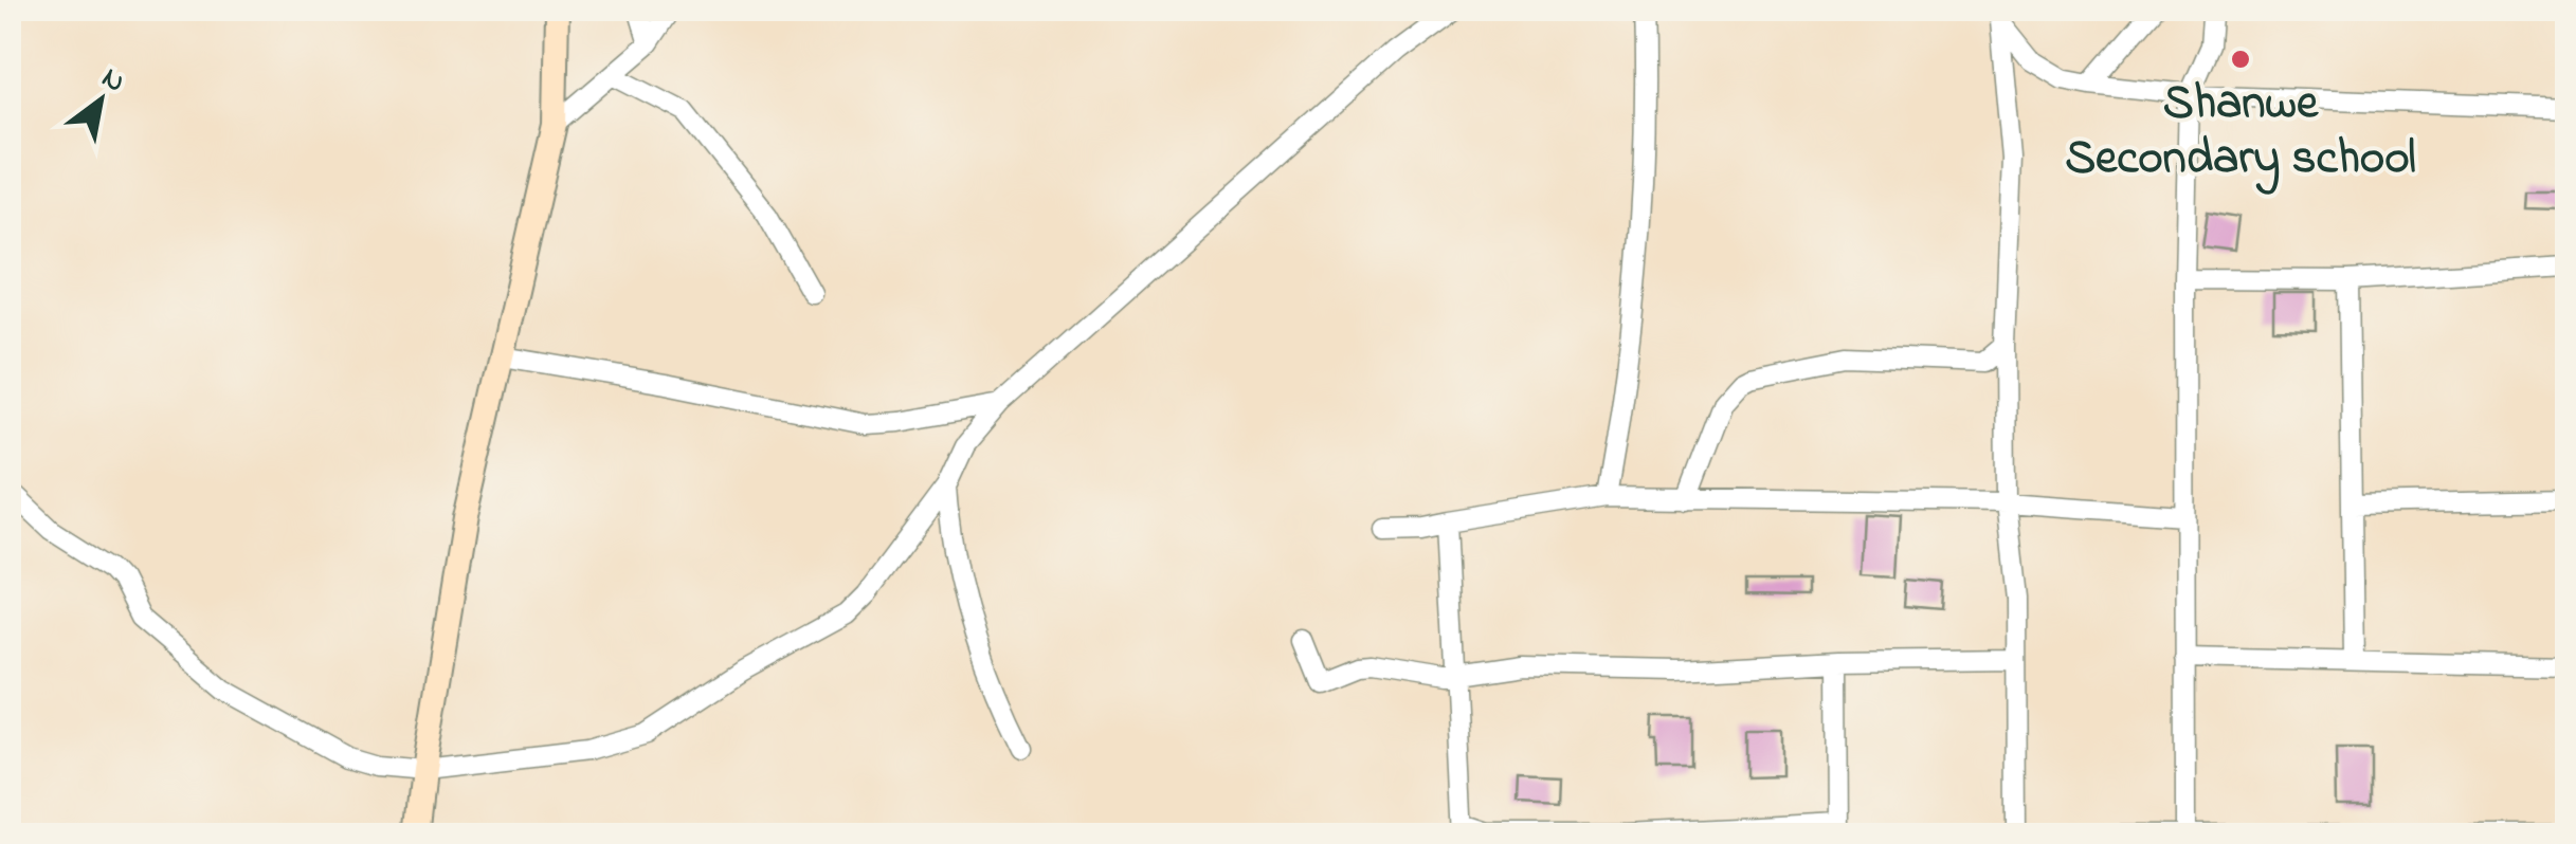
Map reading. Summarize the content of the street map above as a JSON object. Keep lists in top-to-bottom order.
{
  "places": ["Shanwe Secondary school"],
  "north": "top right"
}
